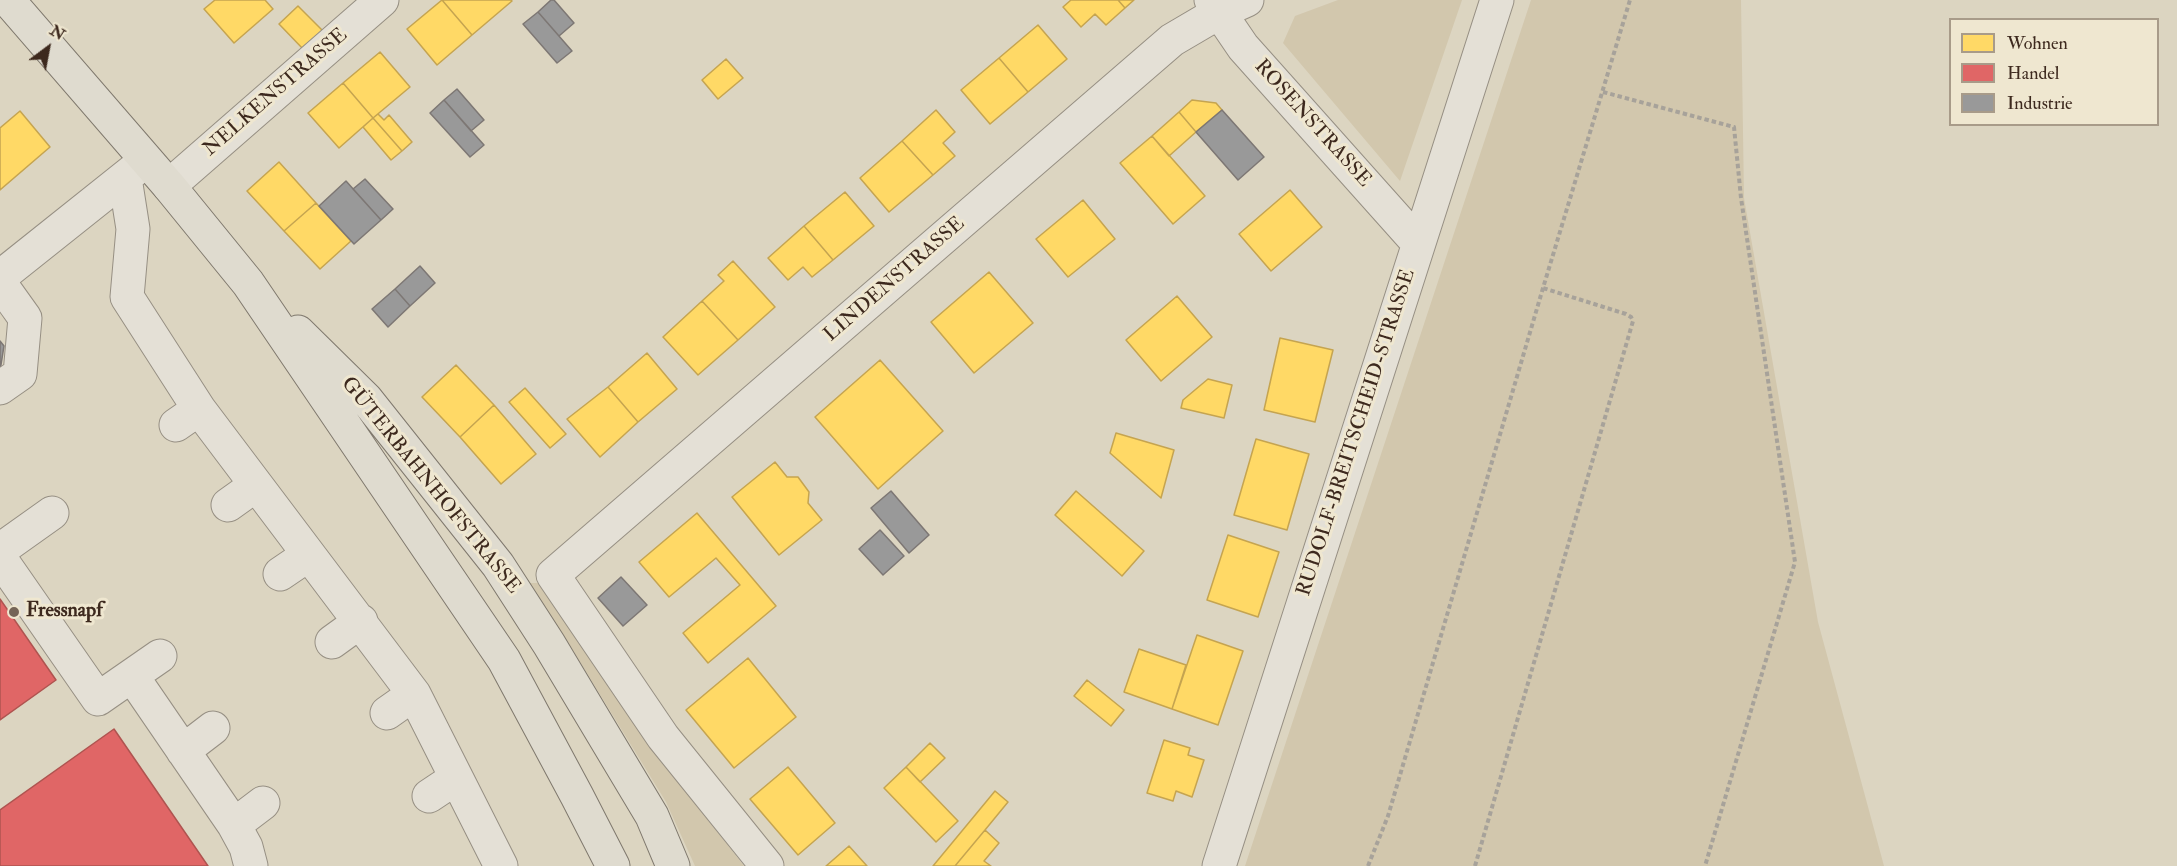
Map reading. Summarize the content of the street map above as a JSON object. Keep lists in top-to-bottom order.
{
  "streets": {
    "main road": ["GÜTERBAHNHOFSTRASSE"],
    "street": [
      "NELKENSTRASSE",
      "ROSENSTRASSE",
      "LINDENSTRASSE",
      "RUDOLF-BREITSCHEID-STRASSE"
    ]
  },
  "crossings": [
    ["NELKENSTRASSE", "GÜTERBAHNHOFSTRASSE"],
    ["ROSENSTRASSE", "LINDENSTRASSE"],
    ["ROSENSTRASSE", "RUDOLF-BREITSCHEID-STRASSE"]
  ],
  "places": ["Fressnapf"],
  "legend": ["Wohnen", "Handel", "Industrie"],
  "north": "top right"
}
